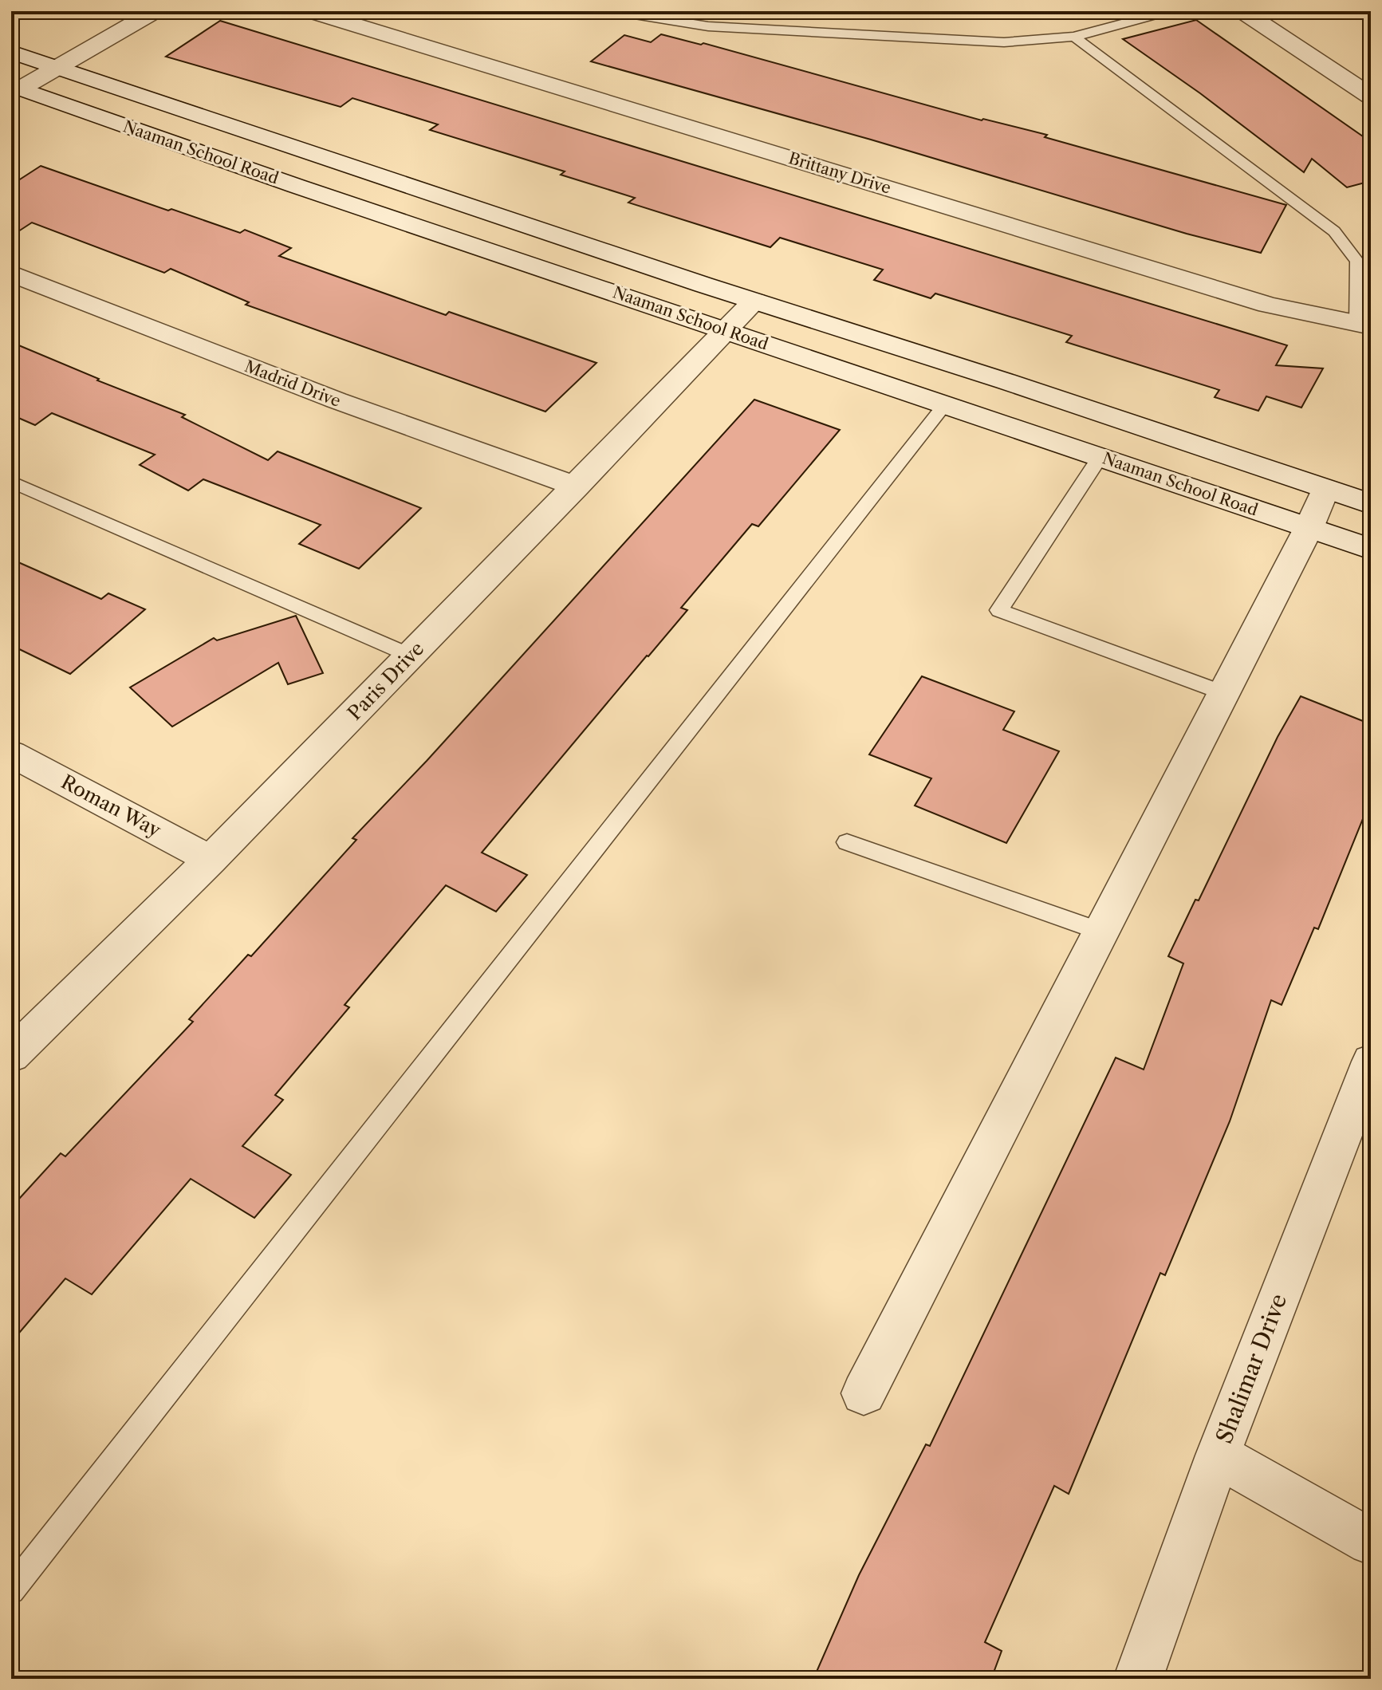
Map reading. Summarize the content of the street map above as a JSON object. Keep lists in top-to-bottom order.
{
  "streets": {
    "street": [
      "Naaman School Road",
      "Brittany Drive",
      "Madrid Drive",
      "Paris Drive",
      "Roman Way",
      "Shalimar Drive"
    ]
  },
  "crossings": [
    ["Naaman School Road", "Paris Drive"],
    ["Madrid Drive", "Paris Drive"],
    ["Paris Drive", "Roman Way"]
  ]
}
